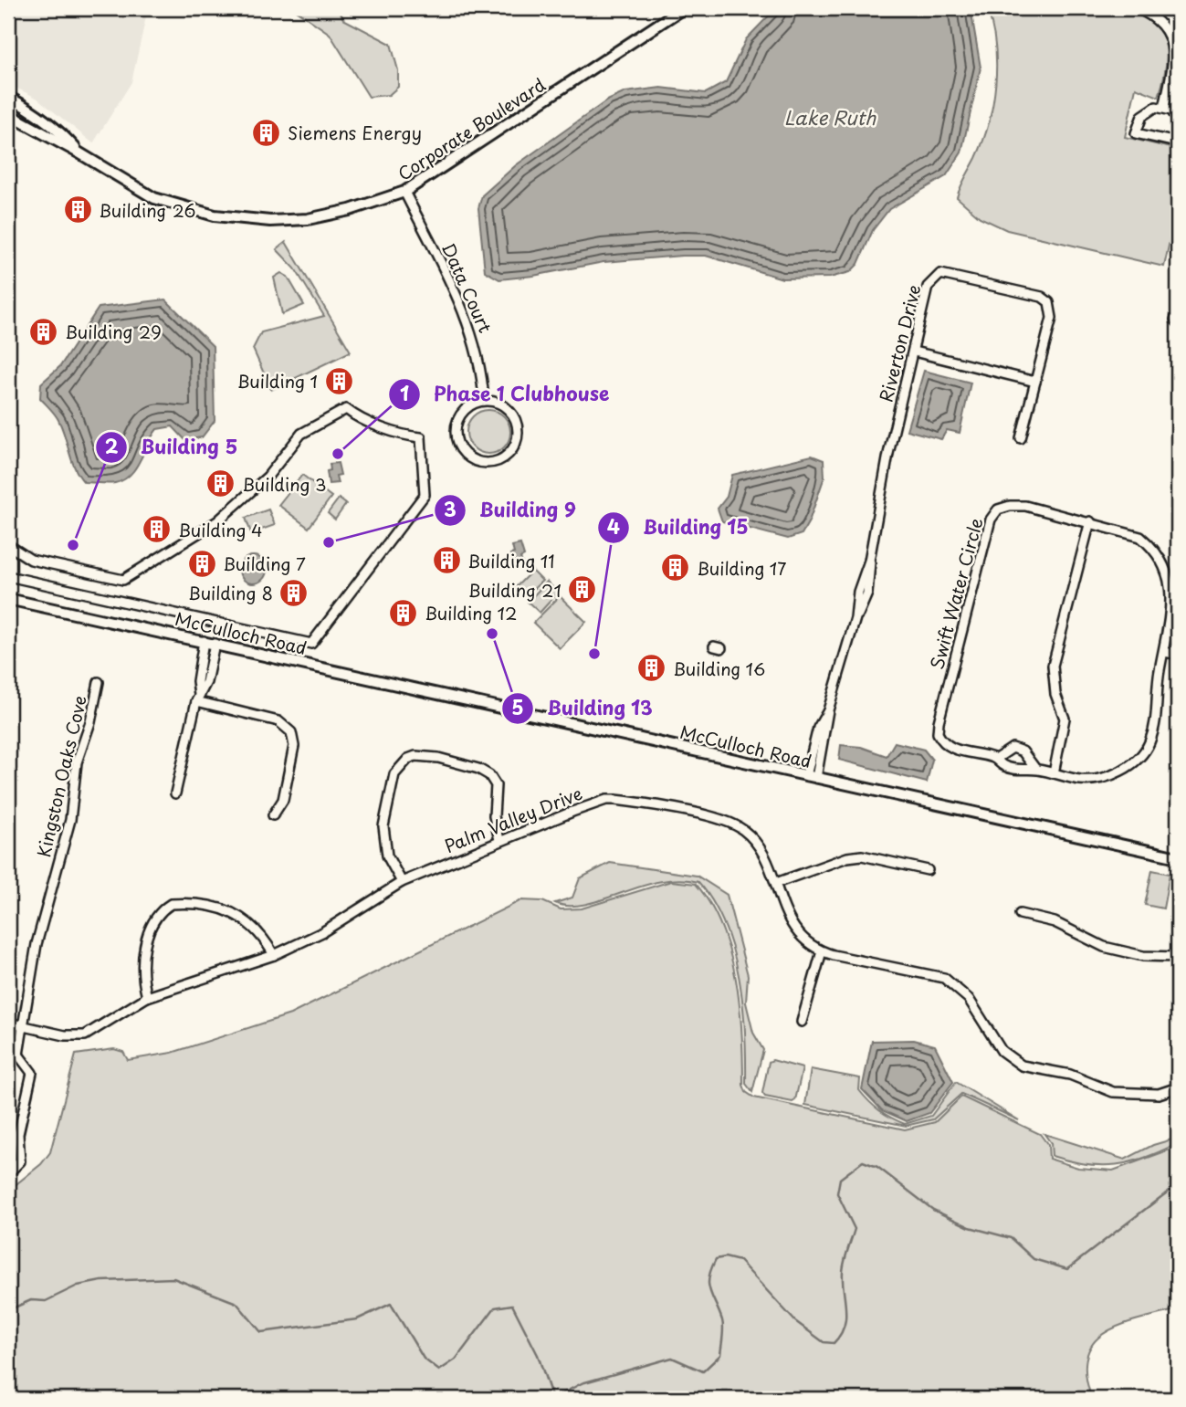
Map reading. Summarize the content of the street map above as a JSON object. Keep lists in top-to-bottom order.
{
  "streets": {
    "street": [
      "Corporate Boulevard",
      "Data Court",
      "Riverton Drive",
      "Swift Water Circle",
      "McCulloch Road",
      "Kingston Oaks Cove",
      "Palm Valley Drive"
    ]
  },
  "crossings": [
    ["Corporate Boulevard", "Data Court"],
    ["Riverton Drive", "McCulloch Road"],
    ["Kingston Oaks Cove", "Palm Valley Drive"]
  ],
  "water": ["Lake Ruth"],
  "places": {
    "building": [
      "Siemens Energy",
      "Building 26",
      "Building 29",
      "Building 1",
      "Building 3",
      "Building 4",
      "Building 11",
      "Building 7",
      "Building 17",
      "Building 21",
      "Building 8",
      "Building 12",
      "Building 16"
    ],
    "other": [
      "Phase 1 Clubhouse",
      "Building 9",
      "Building 5",
      "Building 13",
      "Building 15"
    ]
  }
}
